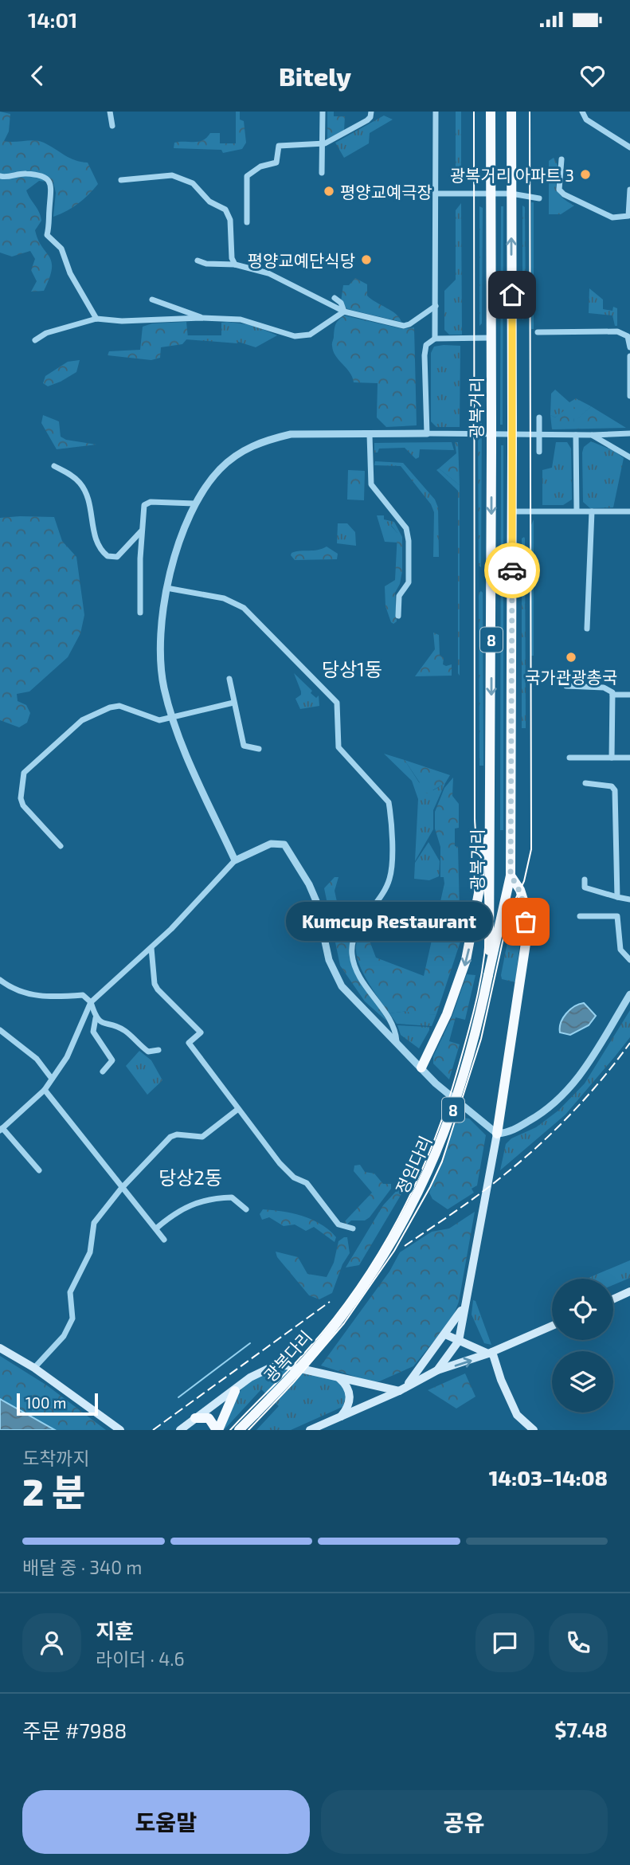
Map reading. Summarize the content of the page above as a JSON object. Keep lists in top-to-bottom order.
{
  "streets": {
    "highway": [
      "광복거리",
      "8",
      "정임다리",
      "광복다리"
    ]
  },
  "crossings": [
    ["광복거리", "정임다리"],
    ["정임다리", "광복다리"]
  ],
  "districts": ["당상1동", "당상2동"],
  "places": [
    "광복거리 아파트 3",
    "평양교예극장",
    "평양교예단식당",
    "국가관광총국",
    "Kumcup Restaurant"
  ],
  "scale_bar": "100 m",
  "page": {
    "status": "14:01",
    "header": "Bitely",
    "bubble": "Kumcup Restaurant",
    "scale": "100 m",
    "heading": ["2 분", "도착까지", "14:03–14:08"],
    "panel": [
      "지훈",
      "라이더 · 4.6",
      "주문 #7988",
      "$7.48"
    ],
    "bar": "배달 중 · 340 m",
    "buttons": ["도움말", "공유"]
  }
}
